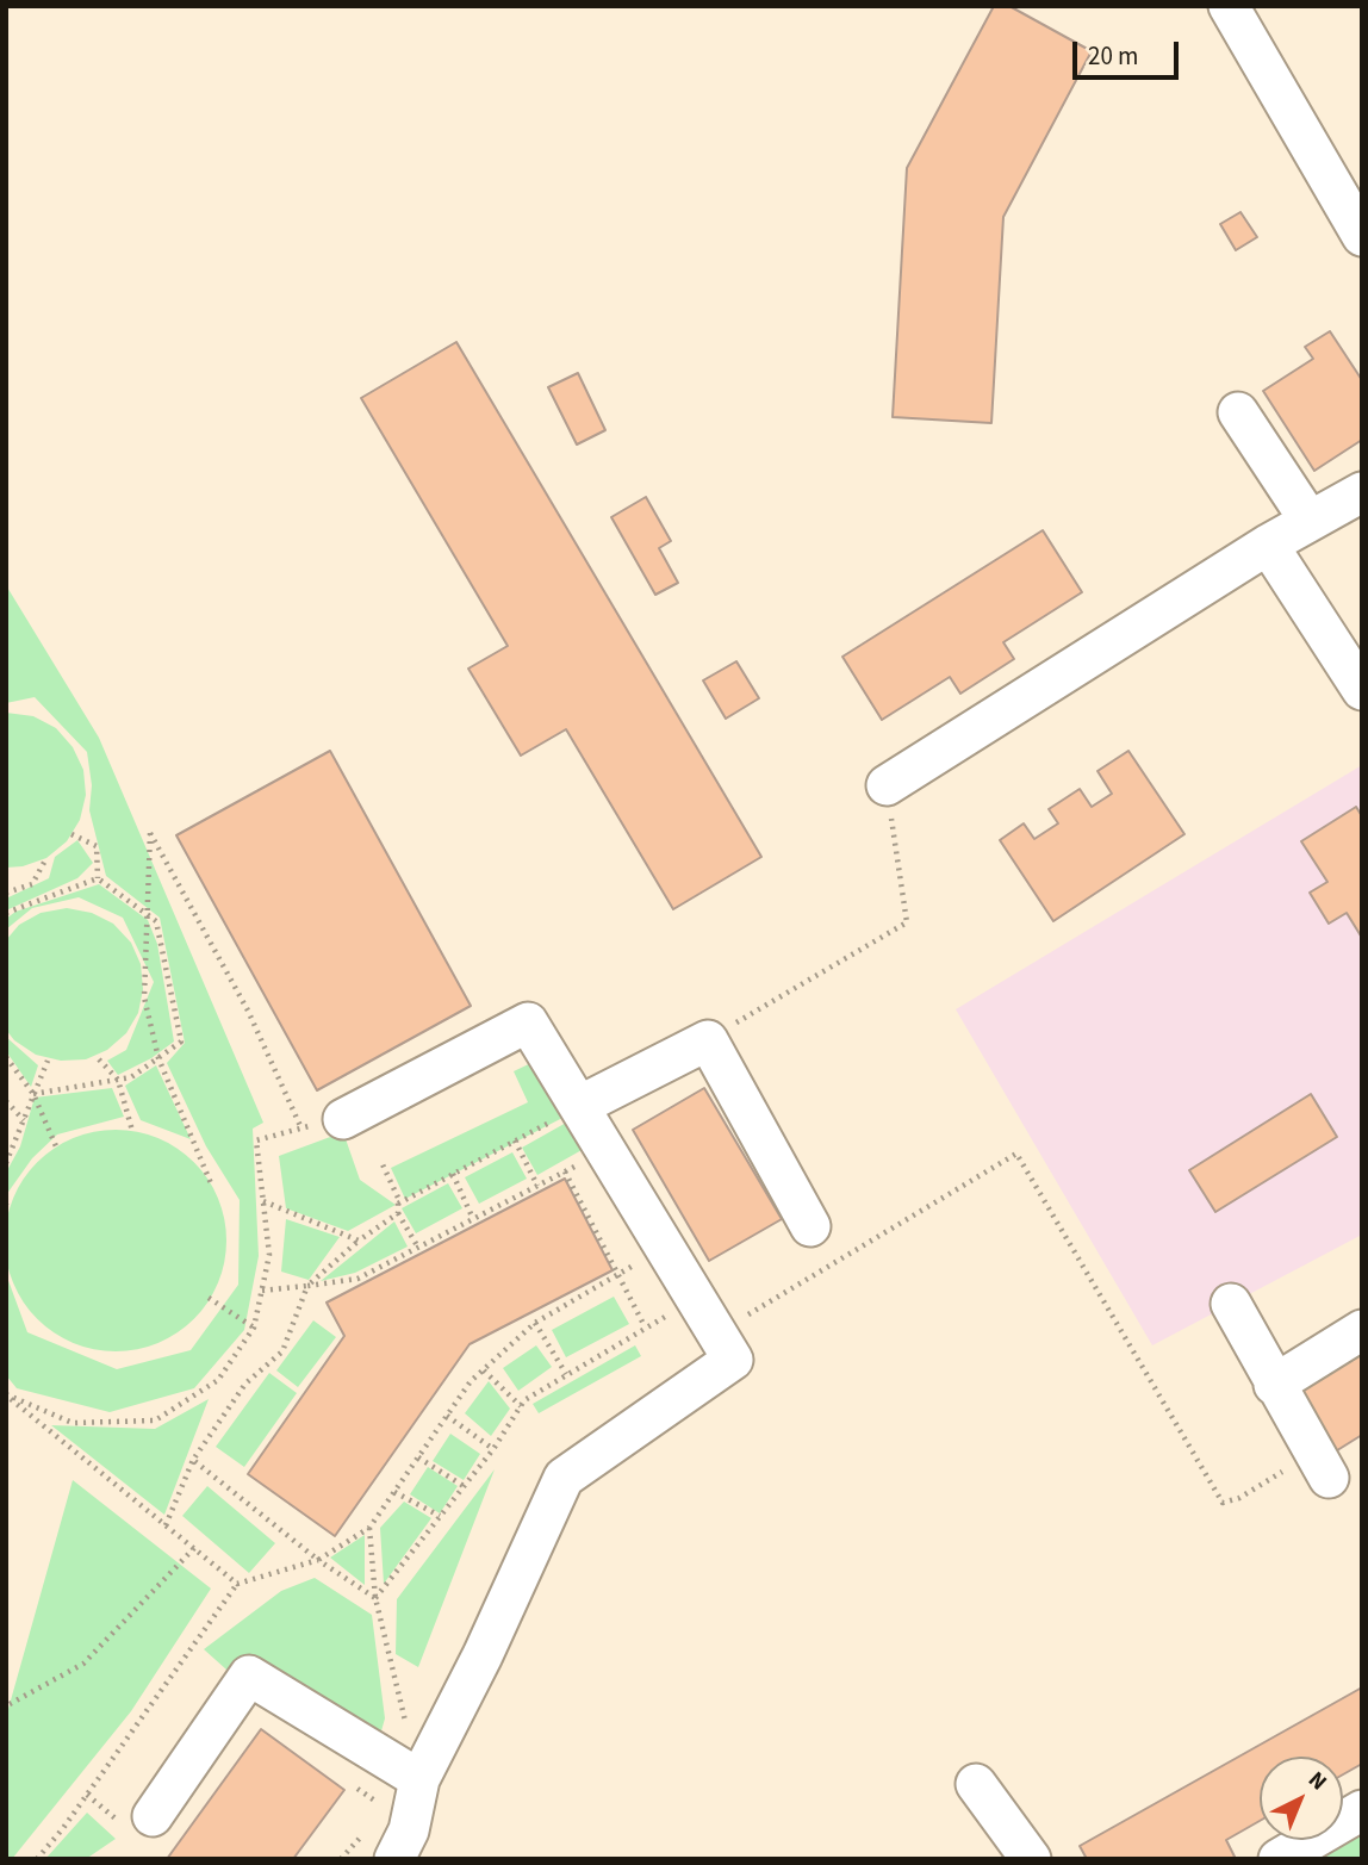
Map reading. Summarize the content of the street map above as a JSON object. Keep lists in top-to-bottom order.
{
  "scale_bar": "20 m",
  "north": "top right"
}
